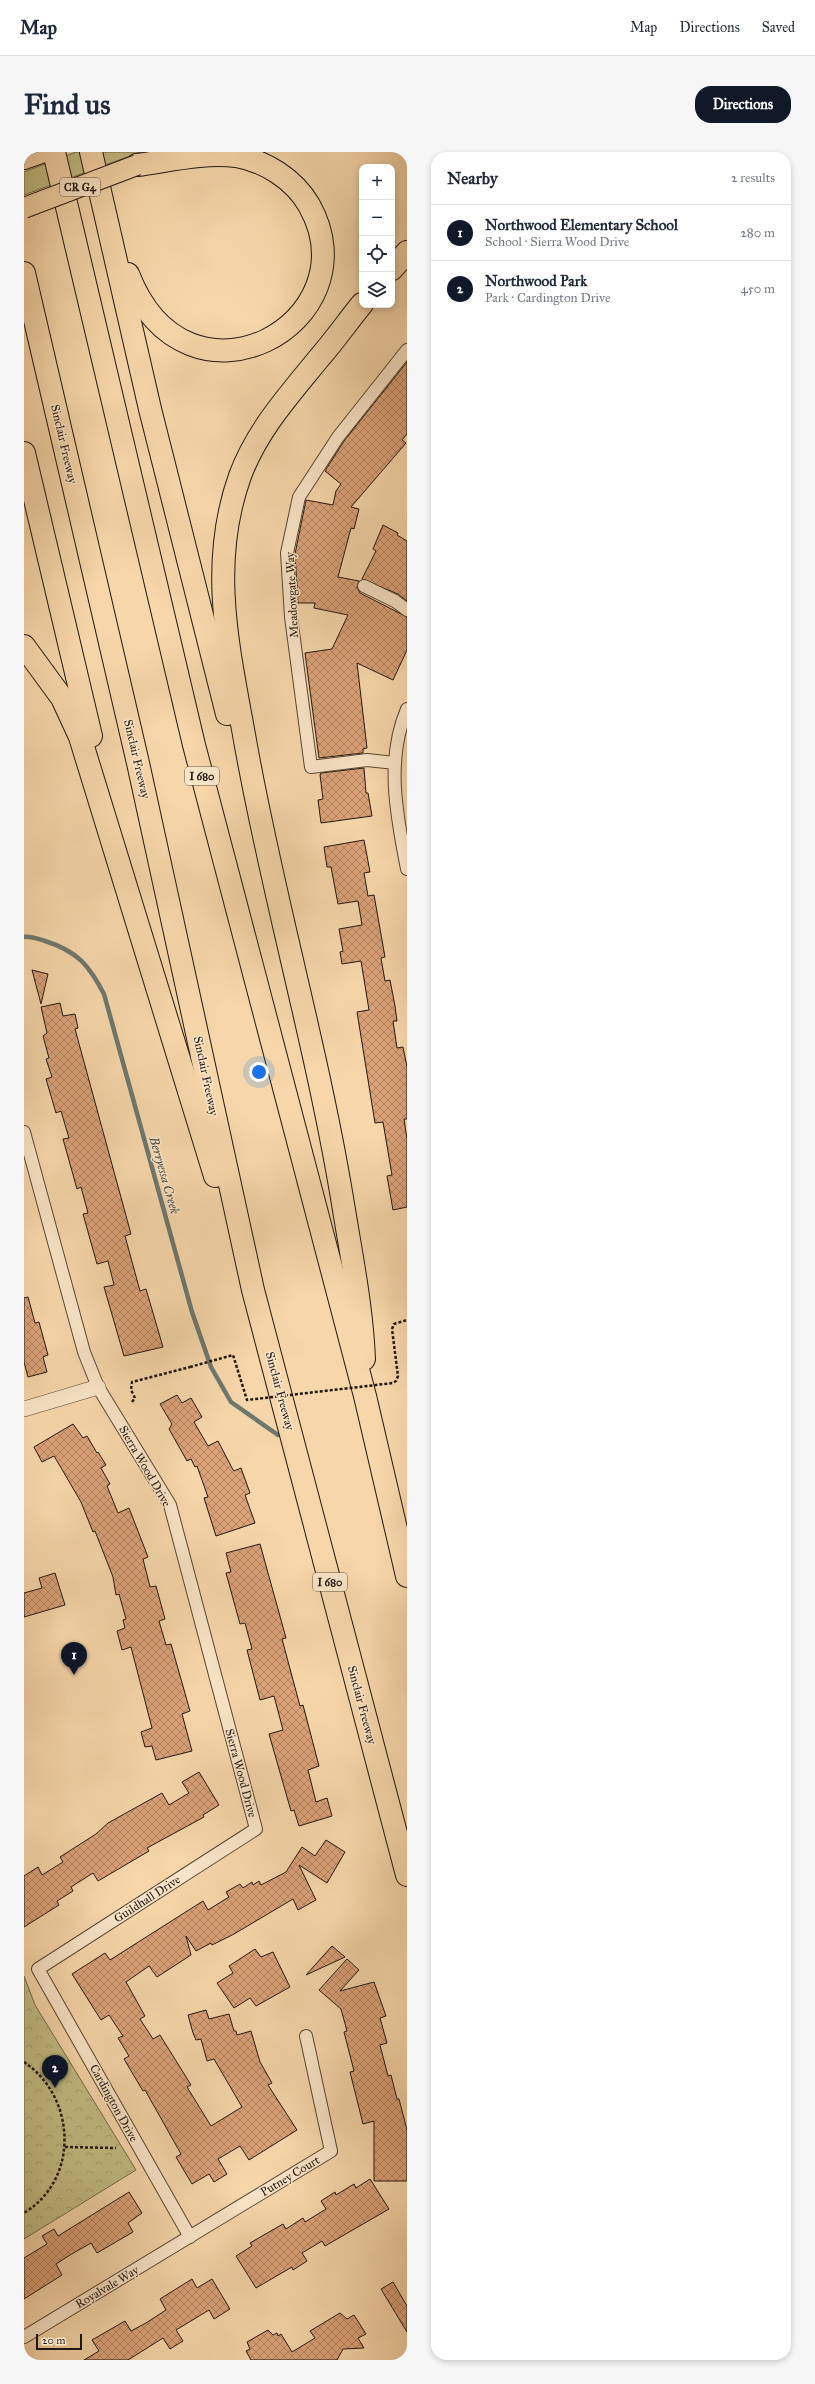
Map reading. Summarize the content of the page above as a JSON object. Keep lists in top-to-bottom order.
{
  "streets": {
    "highway": ["CR G4", "Sinclair Freeway", "I 680"],
    "street": [
      "Meadowgate Way",
      "Sierra Wood Drive",
      "Guildhall Drive",
      "Cardington Drive",
      "Putney Court",
      "Royalvale Way"
    ]
  },
  "crossings": [
    ["Sierra Wood Drive", "Guildhall Drive"],
    ["Guildhall Drive", "Cardington Drive"],
    ["Cardington Drive", "Putney Court"],
    ["Cardington Drive", "Royalvale Way"],
    ["Putney Court", "Royalvale Way"]
  ],
  "water": ["Berryessa Creek"],
  "scale_bar": "20 m",
  "page": {
    "header": "Map",
    "nav": ["Map", "Directions", "Saved"],
    "buttons": "Directions",
    "title": "Find us",
    "heading": ["Nearby", "2 results"],
    "map_buttons": ["+", "−"],
    "list": [
      {
        "mark": "1",
        "name": "Northwood Elementary School",
        "note": "School · Sierra Wood Drive",
        "value": "280 m"
      },
      {
        "mark": "2",
        "name": "Northwood Park",
        "note": "Park · Cardington Drive",
        "value": "450 m"
      }
    ],
    "pins": ["1", "2"],
    "scale": "20 m"
  }
}
